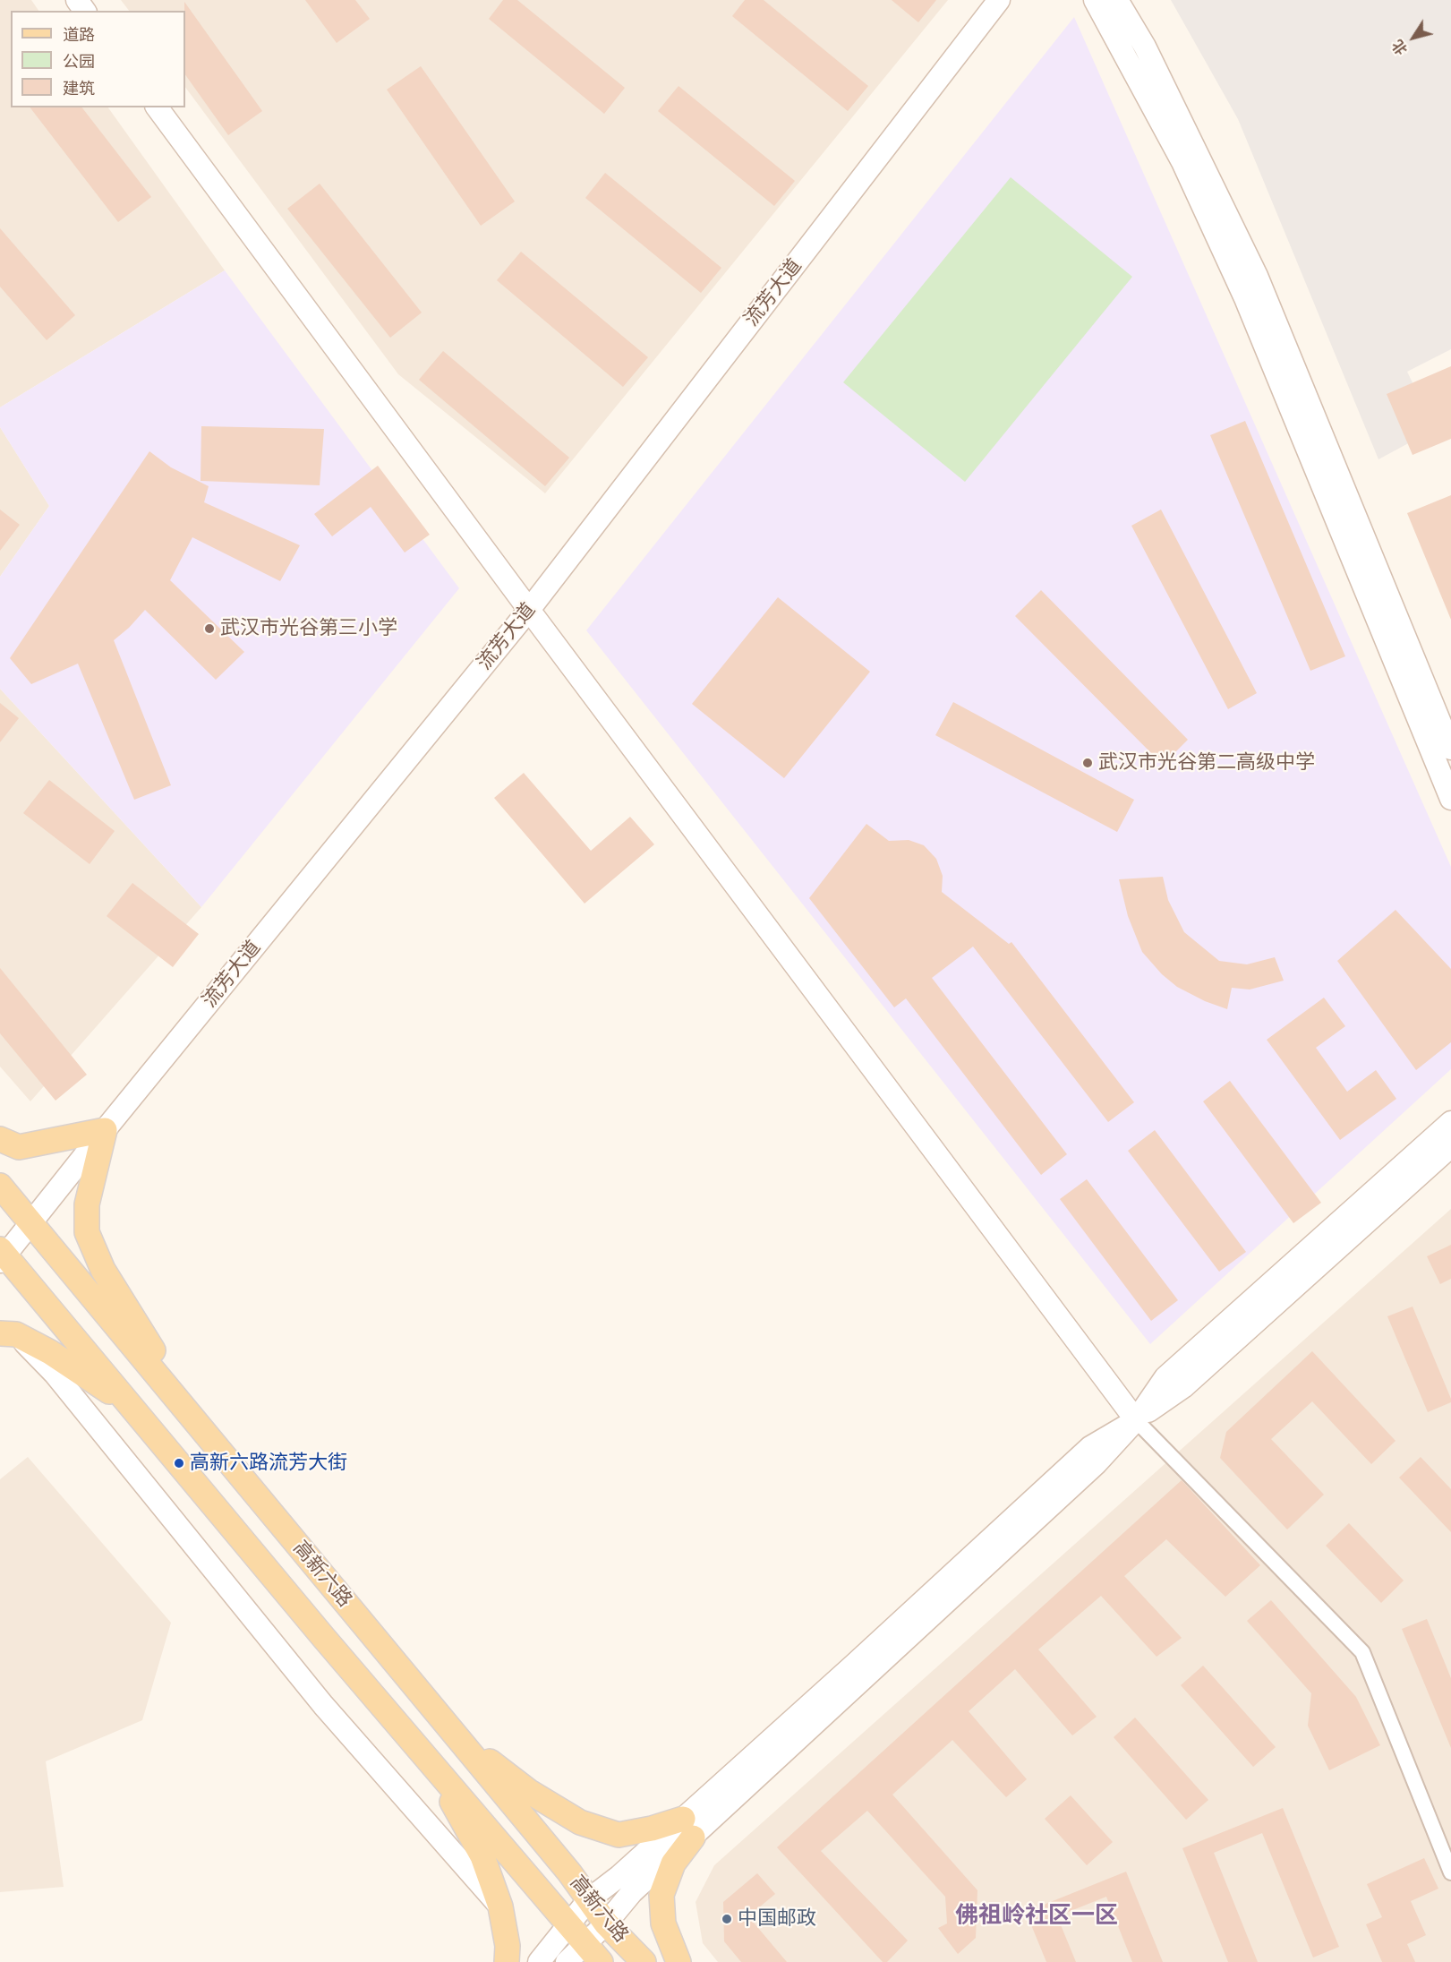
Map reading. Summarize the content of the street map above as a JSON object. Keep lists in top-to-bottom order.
{
  "streets": {
    "main road": ["流芳大道", "高新六路"]
  },
  "crossings": [
    ["流芳大道", "高新六路"]
  ],
  "districts": ["佛祖岭社区一区"],
  "places": [
    "武汉市光谷第三小学",
    "武汉市光谷第二高级中学",
    "高新六路流芳大街",
    "中国邮政"
  ],
  "legend": ["道路", "公园", "建筑"],
  "north": "bottom left"
}
